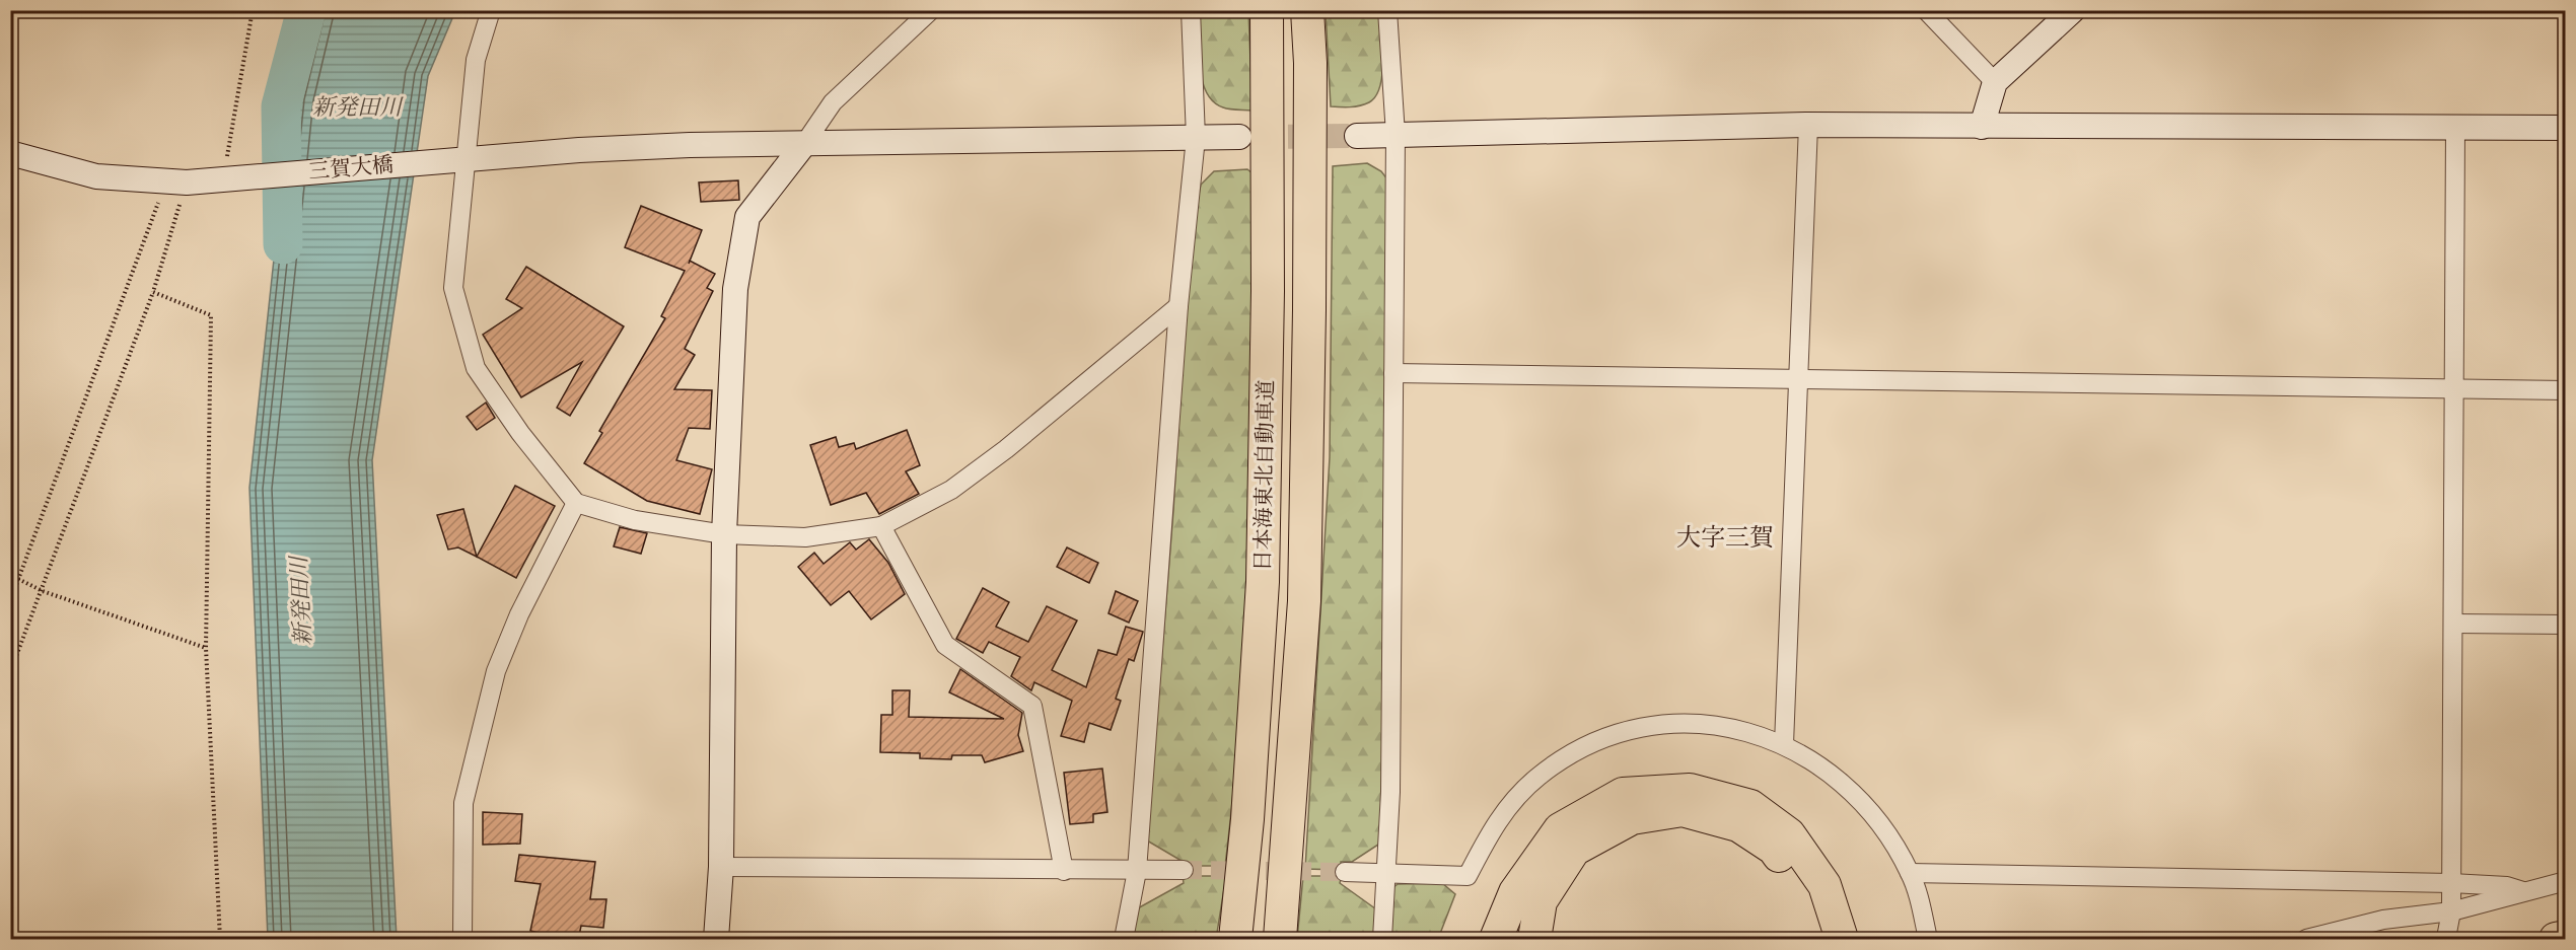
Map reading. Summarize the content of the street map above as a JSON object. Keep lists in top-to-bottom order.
{
  "streets": {
    "highway": ["日本海東北自動車道"],
    "street": ["三賀大橋"]
  },
  "districts": ["大字三賀"],
  "water": ["新発田川"]
}
